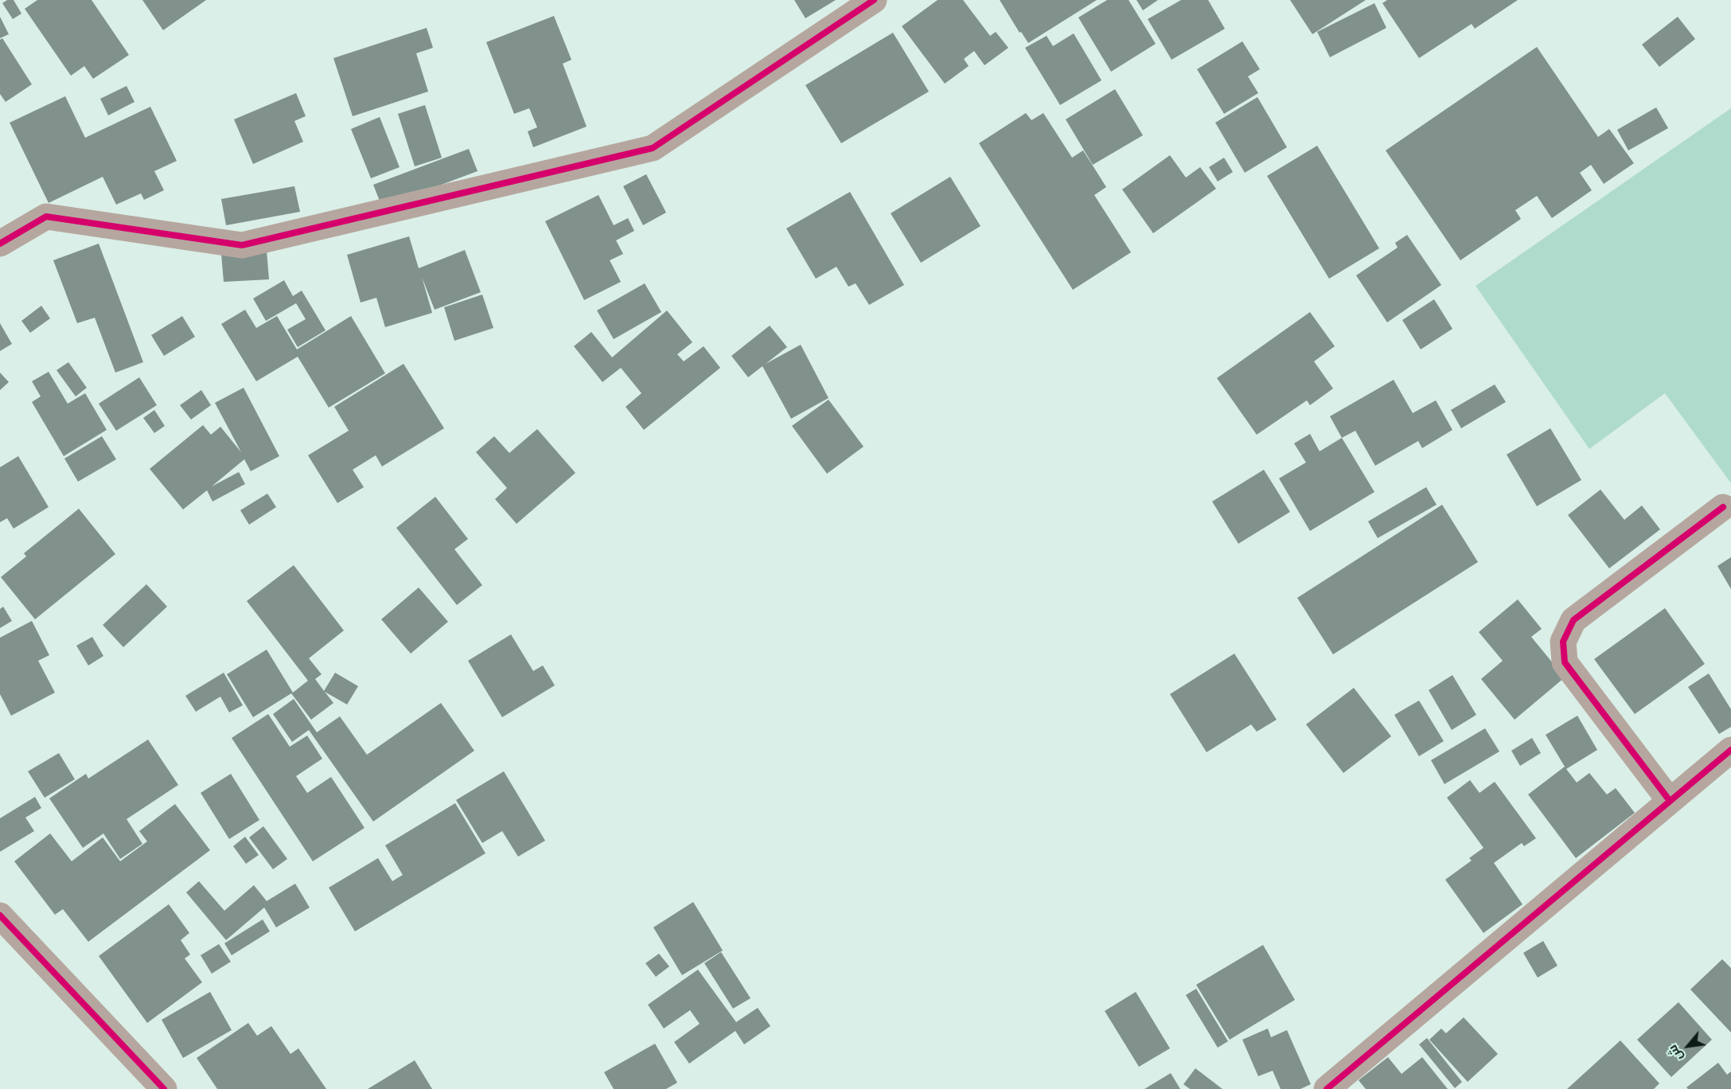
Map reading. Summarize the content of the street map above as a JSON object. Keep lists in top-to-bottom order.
{
  "north": "bottom left"
}
